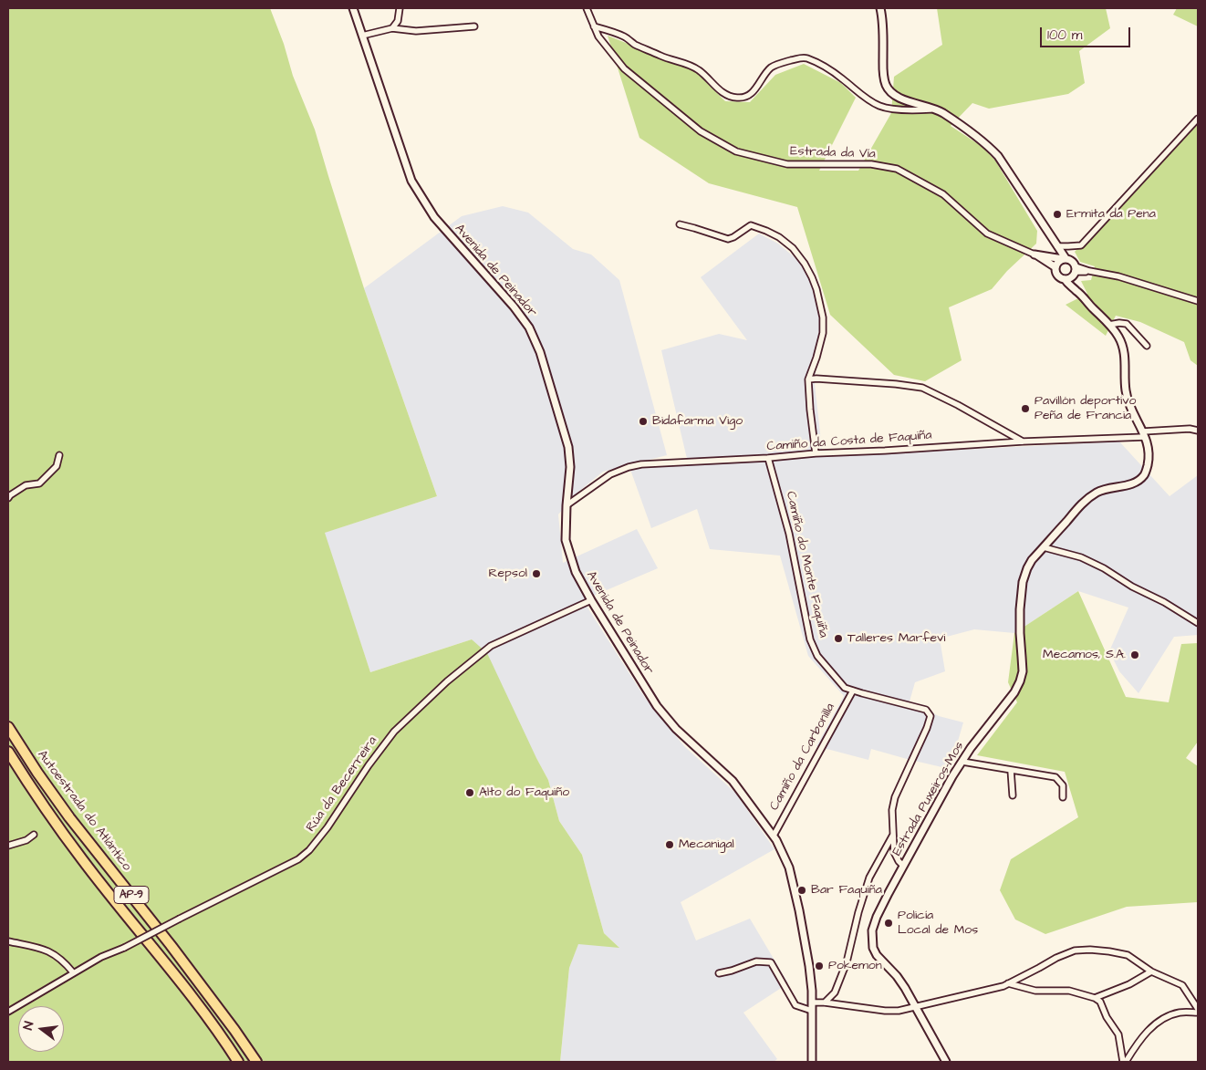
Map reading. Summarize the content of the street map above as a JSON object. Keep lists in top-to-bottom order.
{
  "streets": {
    "highway": ["Autoestrada do Atlántico", "AP-9"],
    "street": [
      "Estrada da Vía",
      "Avenida de Peinador",
      "Camiño da Costa de Faquiña",
      "Camiño do Monte Faquiña",
      "Camiño da Carbonilla",
      "Rúa da Becerreira",
      "Estrada Puxeiros-Mos"
    ]
  },
  "crossings": [
    ["Avenida de Peinador", "Camiño da Costa de Faquiña"],
    ["Avenida de Peinador", "Camiño da Carbonilla"],
    ["Avenida de Peinador", "Rúa da Becerreira"],
    ["Camiño da Costa de Faquiña", "Camiño do Monte Faquiña"],
    ["Camiño da Costa de Faquiña", "Estrada Puxeiros-Mos"],
    ["Camiño do Monte Faquiña", "Camiño da Carbonilla"],
    ["Camiño do Monte Faquiña", "Estrada Puxeiros-Mos"]
  ],
  "places": [
    "Ermita da Pena",
    "Pavillón deportivo Peña de Francia",
    "Bidafarma Vigo",
    "Repsol",
    "Talleres Marfevi",
    "Mecamos, S.A.",
    "Alto do Faquiño",
    "Mecanigal",
    "Bar Faquiña",
    "Policía Local de Mos",
    "Pokemon"
  ],
  "scale_bar": "100 m",
  "north": "left"
}
